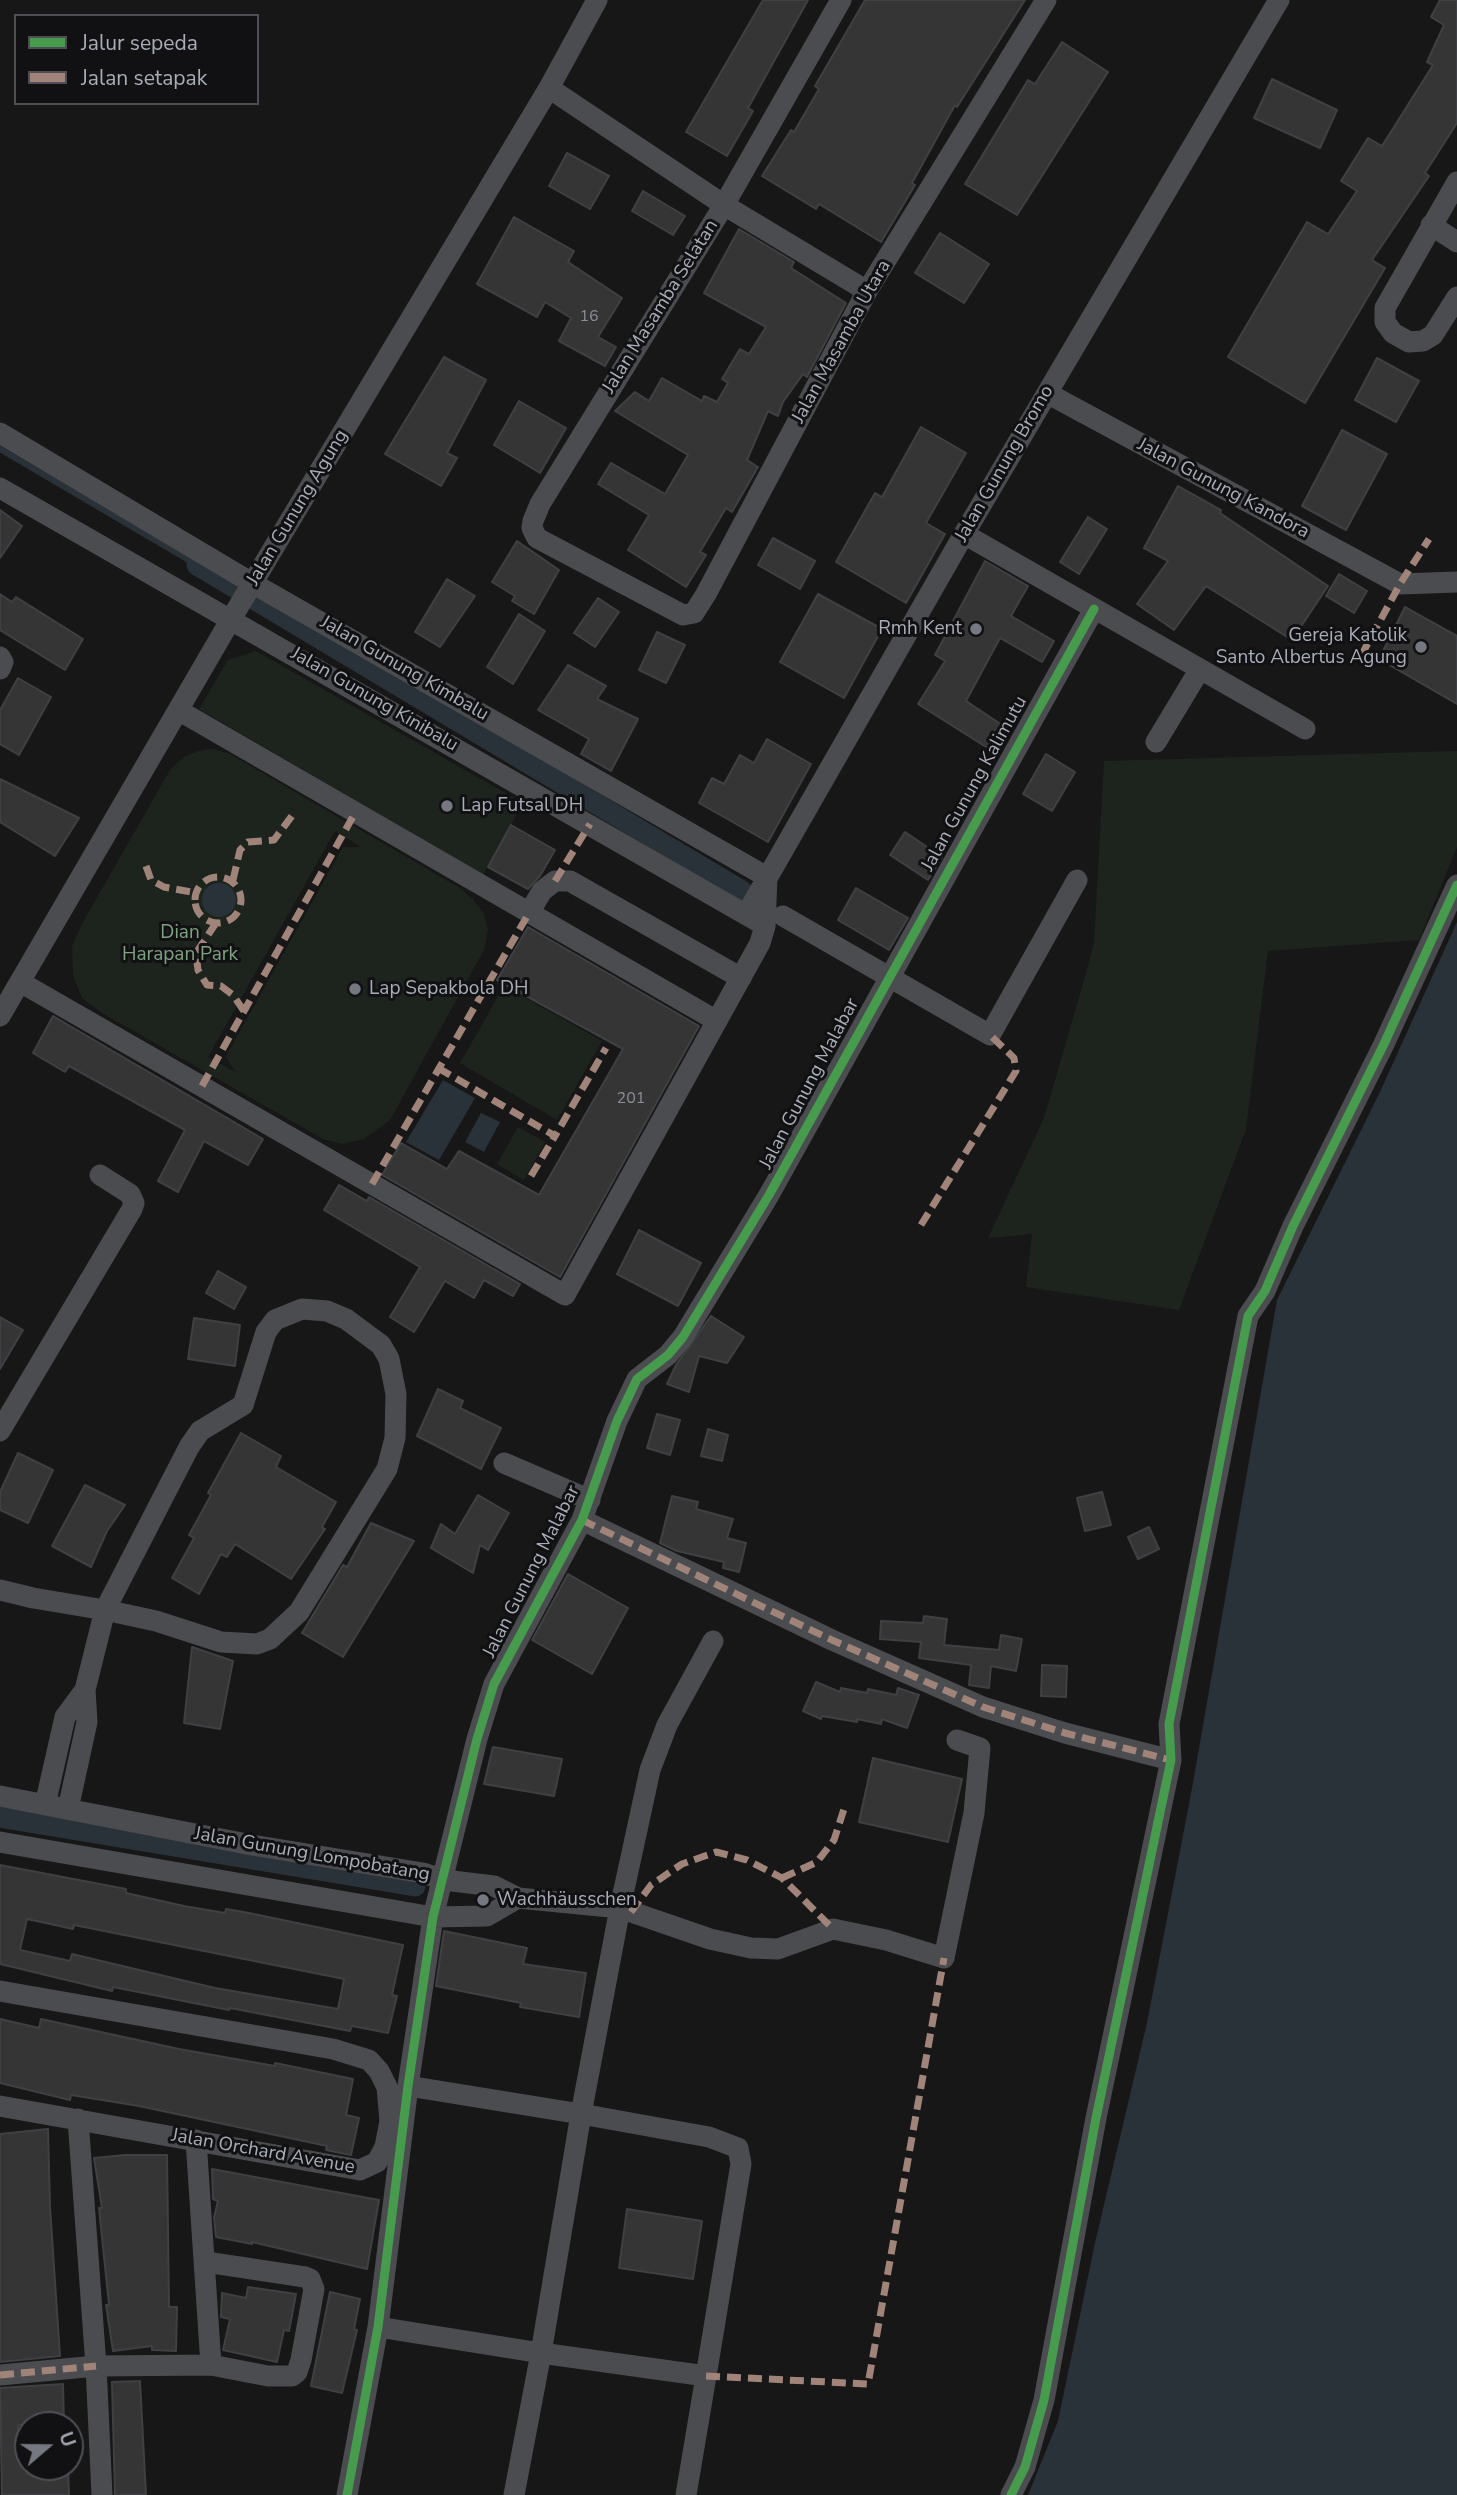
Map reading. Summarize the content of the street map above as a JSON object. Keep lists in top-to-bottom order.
{
  "streets": {
    "street": [
      "Jalan Masamba Selatan",
      "Jalan Masamba Utara",
      "Jalan Gunung Bromo",
      "Jalan Gunung Kandora",
      "Jalan Gunung Agung",
      "Jalan Gunung Kimbalu",
      "Jalan Gunung Kinibalu",
      "Jalan Gunung Kalimutu",
      "Jalan Gunung Malabar",
      "Jalan Gunung Lompobatang",
      "Jalan Orchard Avenue"
    ]
  },
  "crossings": [
    ["Jalan Masamba Selatan", "Jalan Masamba Utara"],
    ["Jalan Gunung Bromo", "Jalan Gunung Kandora"],
    ["Jalan Gunung Bromo", "Jalan Gunung Kimbalu"],
    ["Jalan Gunung Agung", "Jalan Gunung Kimbalu"],
    ["Jalan Gunung Agung", "Jalan Gunung Kinibalu"],
    ["Jalan Gunung Kinibalu", "Jalan Gunung Kalimutu"],
    ["Jalan Gunung Kinibalu", "Jalan Gunung Malabar"],
    ["Jalan Gunung Kalimutu", "Jalan Gunung Malabar"],
    ["Jalan Gunung Malabar", "Jalan Gunung Lompobatang"]
  ],
  "parks": ["Dian Harapan Park"],
  "places": [
    "Rmh Kent",
    "Gereja Katolik Santo Albertus Agung",
    "Lap Futsal DH",
    "Lap Sepakbola DH",
    "Wachhäusschen"
  ],
  "house_numbers": ["16", "201"],
  "legend": ["Jalur sepeda", "Jalan setapak"],
  "north": "right"
}
